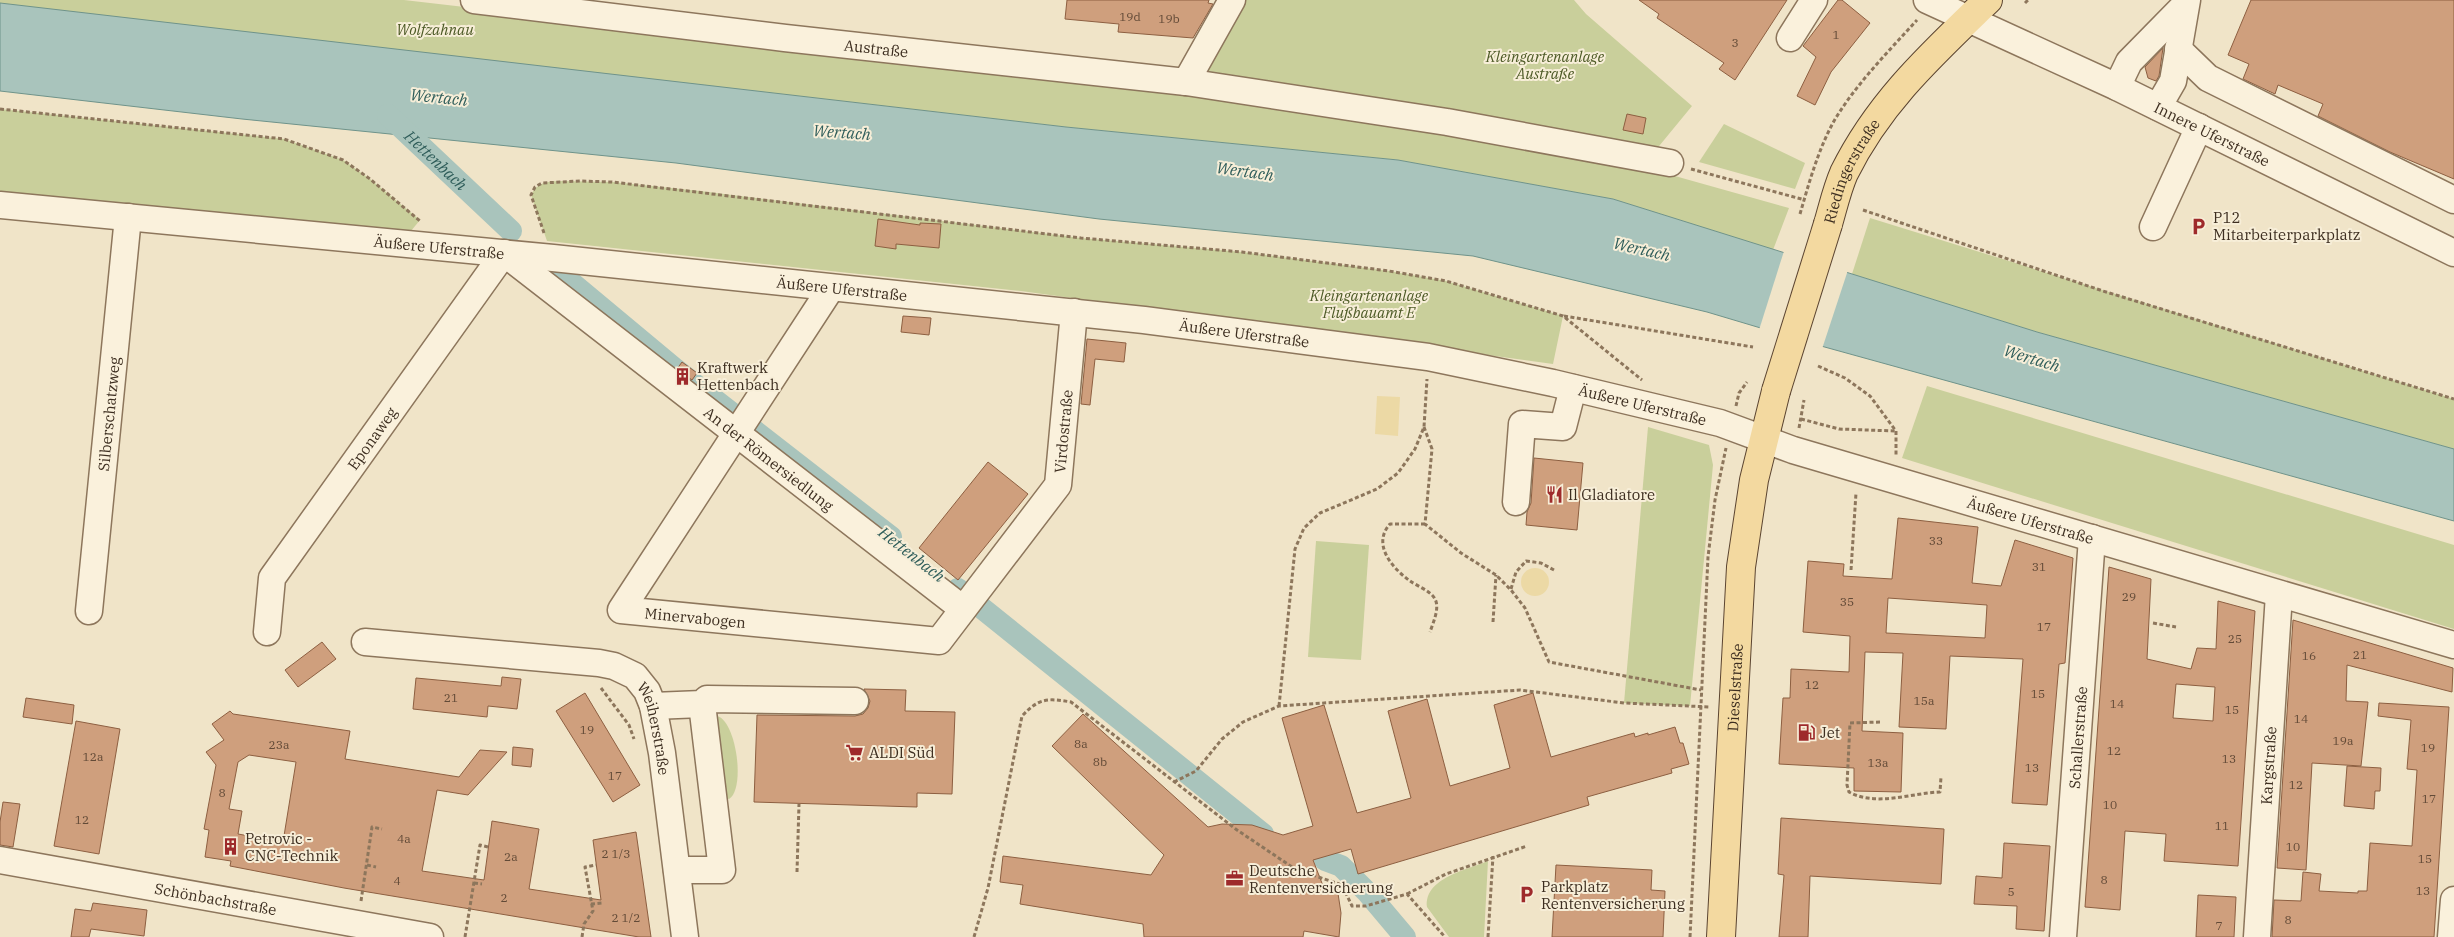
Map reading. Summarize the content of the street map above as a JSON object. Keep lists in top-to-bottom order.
{
  "streets": {
    "main road": ["Riedingerstraße", "Dieselstraße"],
    "street": [
      "Austraße",
      "Innere Uferstraße",
      "Äußere Uferstraße",
      "Silberschatzweg",
      "Virdostraße",
      "Eponaweg",
      "An der Römersiedlung",
      "Minervabogen",
      "Weiherstraße",
      "Schallerstraße",
      "Kargstraße",
      "Schönbachstraße"
    ]
  },
  "crossings": [
    ["Innere Uferstraße", "Riedingerstraße"],
    ["Riedingerstraße", "Äußere Uferstraße"],
    ["Riedingerstraße", "Dieselstraße"],
    ["Äußere Uferstraße", "Silberschatzweg"],
    ["Äußere Uferstraße", "Virdostraße"],
    ["Äußere Uferstraße", "Eponaweg"],
    ["Äußere Uferstraße", "An der Römersiedlung"],
    ["Äußere Uferstraße", "Dieselstraße"],
    ["Äußere Uferstraße", "Schallerstraße"],
    ["Äußere Uferstraße", "Kargstraße"],
    ["Virdostraße", "An der Römersiedlung"],
    ["Virdostraße", "Minervabogen"],
    ["Eponaweg", "An der Römersiedlung"],
    ["An der Römersiedlung", "Minervabogen"]
  ],
  "water": ["Wertach", "Hettenbach"],
  "parks": ["Wolfzahnau", "Kleingartenanlage Austraße", "Kleingartenanlage Flußbauamt E"],
  "places": {
    "parking": ["P12 Mitarbeiterparkplatz", "Parkplatz Rentenversicherung"],
    "building": ["Kraftwerk Hettenbach", "Petrovic - CNC-Technik"],
    "restaurant": ["Il Gladiatore"],
    "fuel station": ["Jet"],
    "supermarket": ["ALDI Süd"],
    "office": ["Deutsche Rentenversicherung"]
  },
  "house_numbers": [
    "19d",
    "19b",
    "1",
    "3",
    "33",
    "31",
    "29",
    "35",
    "17",
    "25",
    "21",
    "16",
    "12",
    "15",
    "21",
    "15a",
    "14",
    "15",
    "14",
    "19",
    "19a",
    "8a",
    "23a",
    "19",
    "12",
    "12a",
    "13",
    "8b",
    "13a",
    "13",
    "17",
    "12",
    "8",
    "17",
    "10",
    "12",
    "11",
    "4a",
    "10",
    "2 1/3",
    "2a",
    "15",
    "8",
    "4",
    "13",
    "5",
    "2",
    "2 1/2",
    "8",
    "7"
  ]
}
